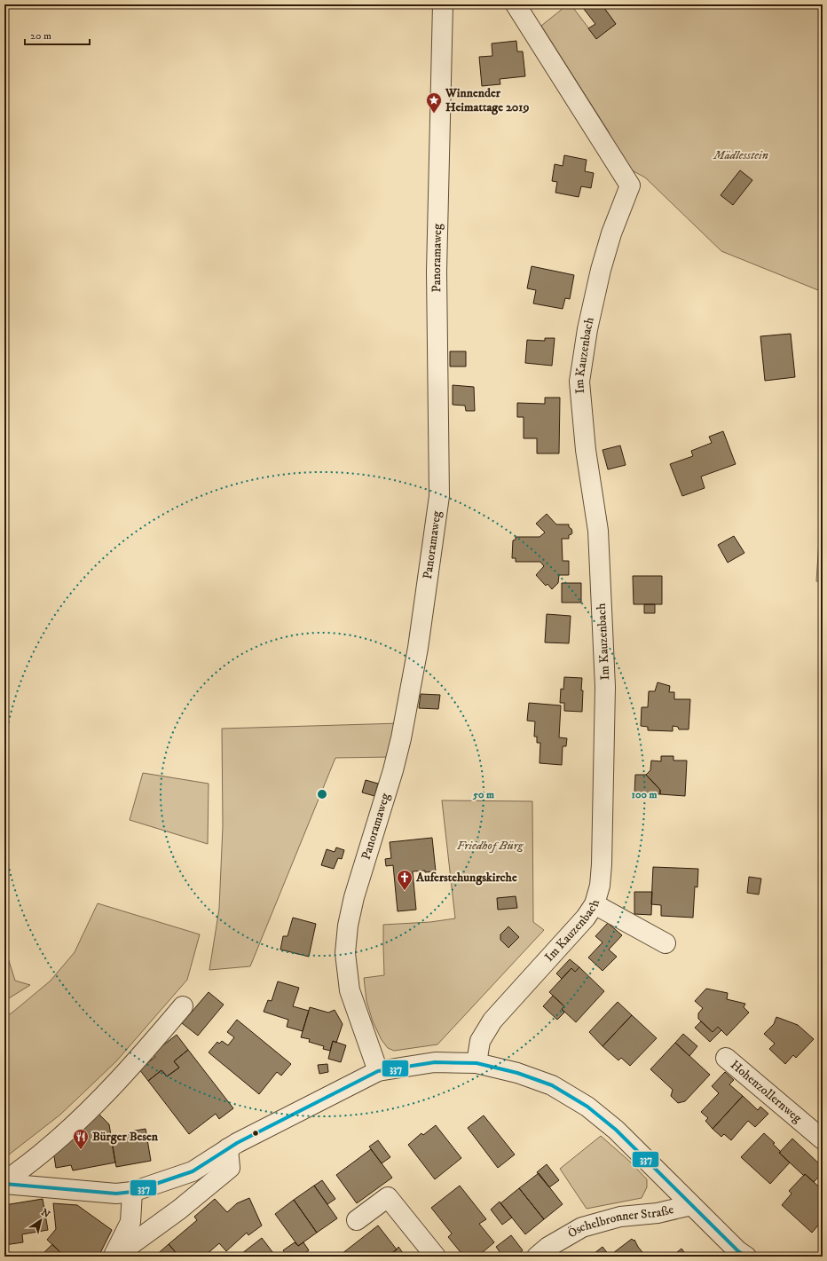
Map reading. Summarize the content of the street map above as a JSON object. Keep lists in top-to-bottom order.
{
  "streets": {
    "street": [
      "Panoramaweg",
      "Im Kauzenbach",
      "Hohenzollernweg",
      "Öschelbronner Straße"
    ]
  },
  "parks": ["Mädlesstein", "Friedhof Bürg"],
  "places": {
    "place": ["Winnender Heimattage 2019"],
    "church": ["Auferstehungskirche"],
    "restaurant": ["Bürger Besen"]
  },
  "lines": ["transit line 337"],
  "scale_bar": "20 m",
  "north": "top right",
  "rings": ["50 m", "100 m"]
}
